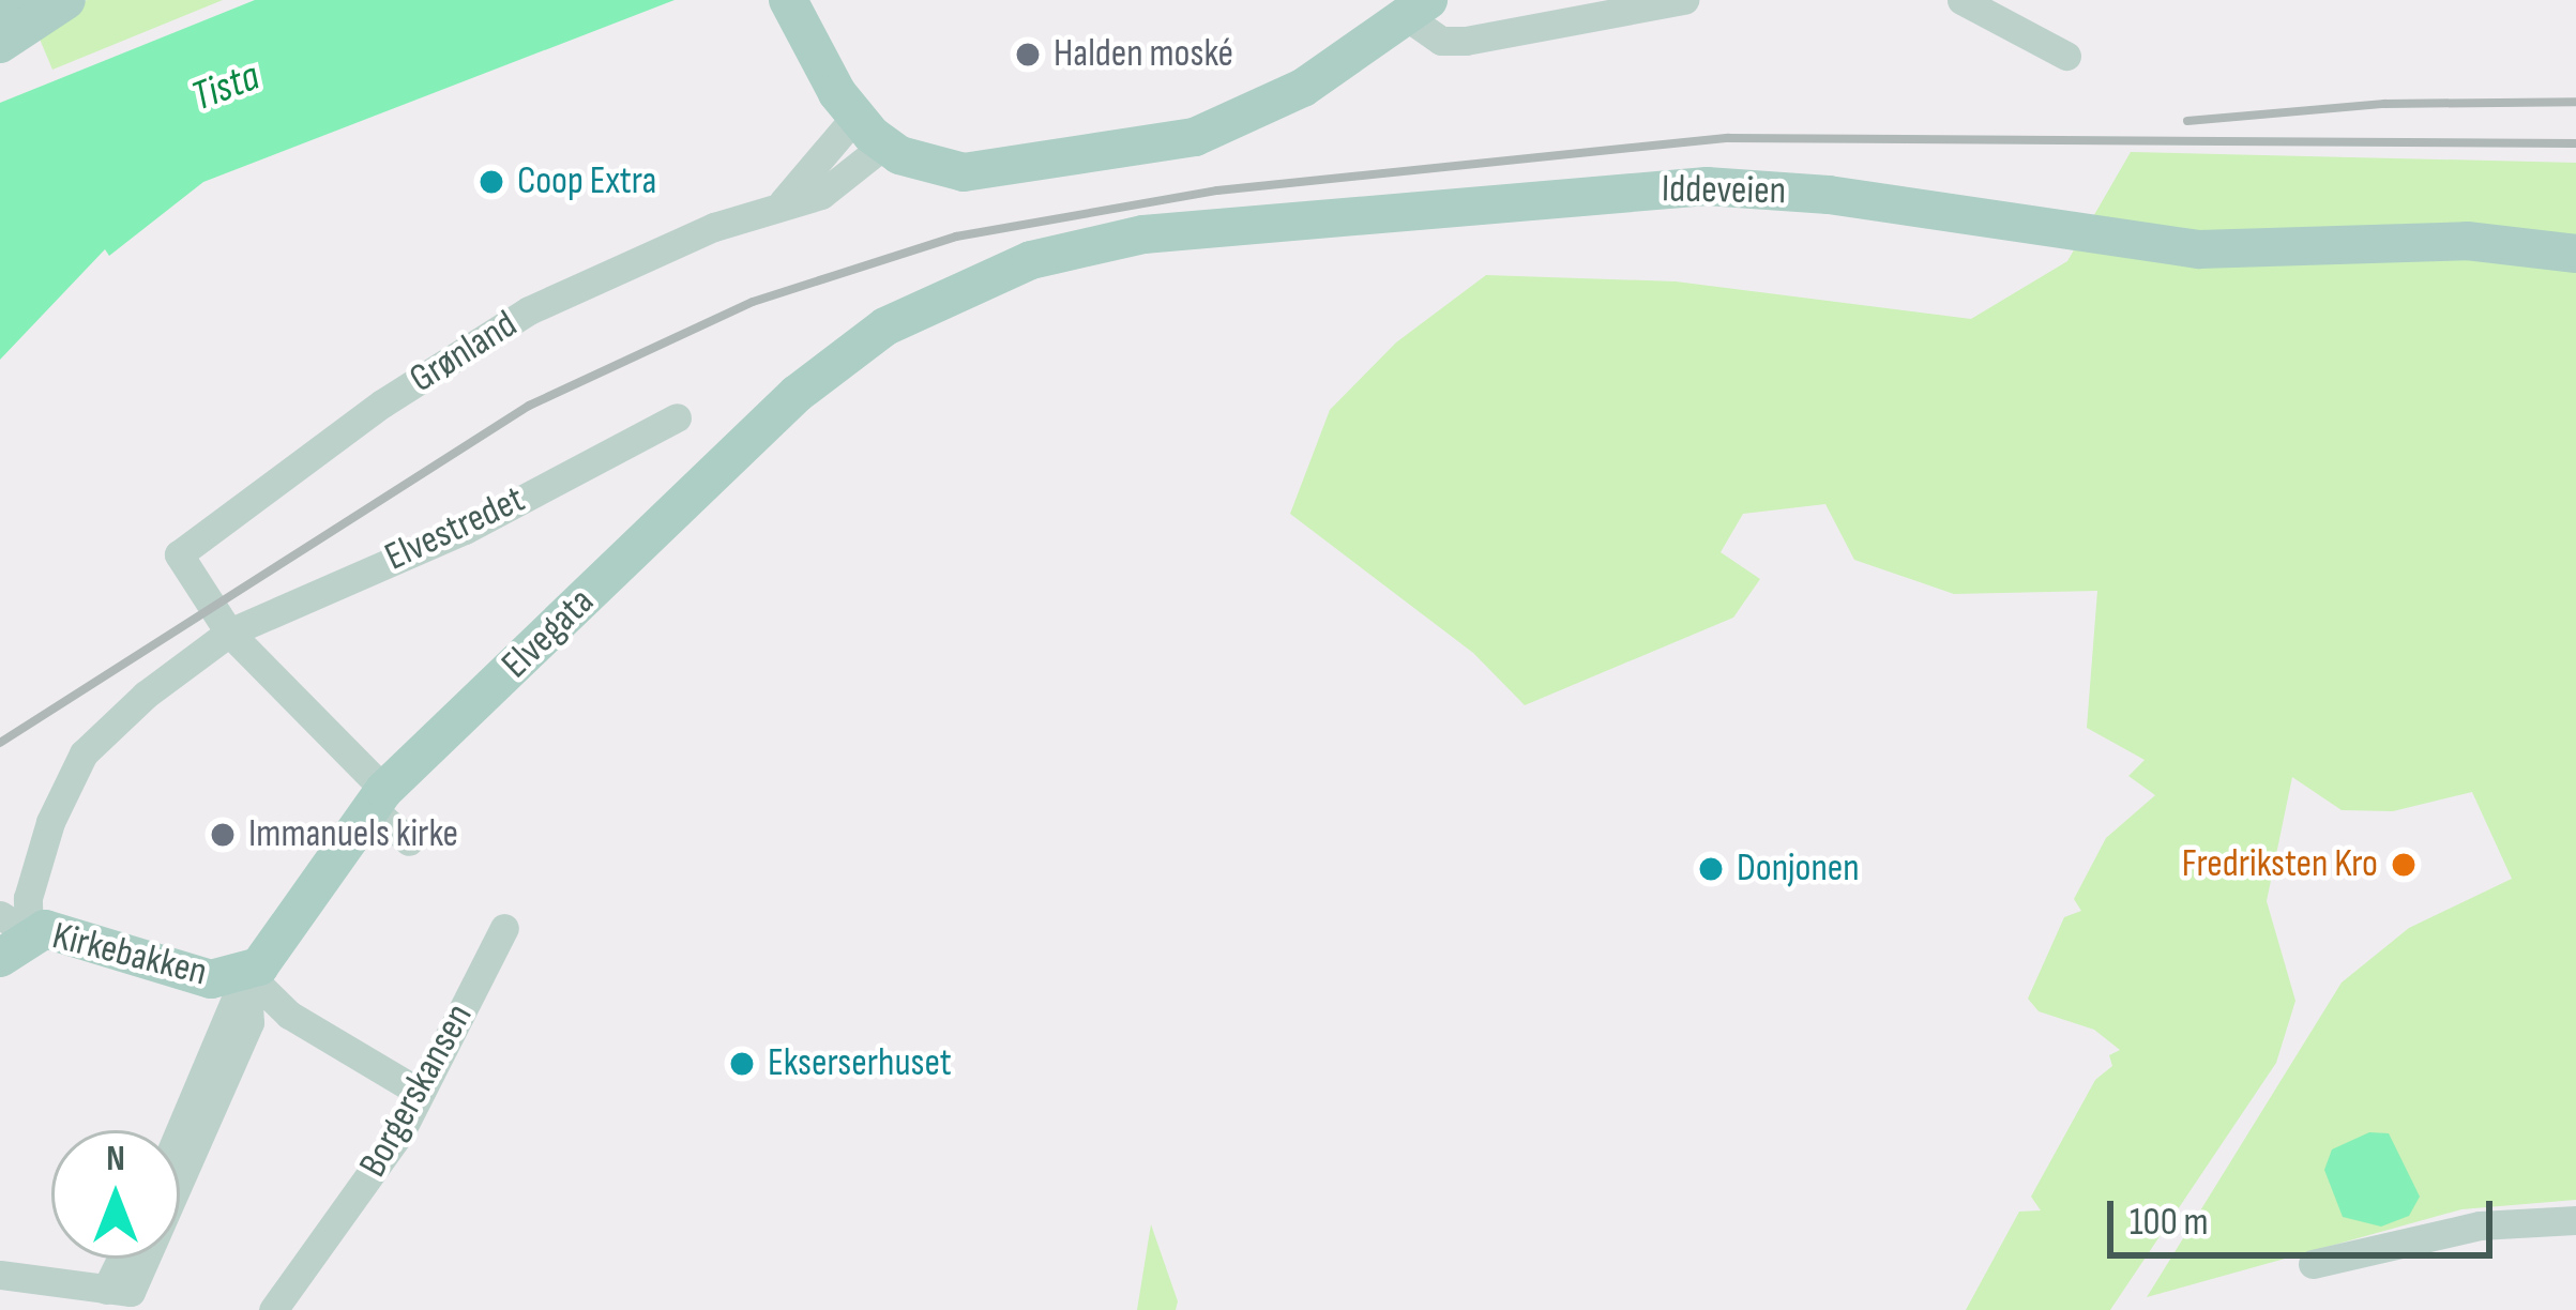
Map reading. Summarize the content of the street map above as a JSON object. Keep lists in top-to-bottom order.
{
  "streets": {
    "main road": ["Iddeveien", "Elvegata", "Kirkebakken"],
    "street": ["Grønland", "Elvestredet", "Borgerskansen"]
  },
  "crossings": [
    ["Iddeveien", "Elvegata"],
    ["Grønland", "Elvestredet"],
    ["Grønland", "Kirkebakken"],
    ["Elvestredet", "Kirkebakken"],
    ["Elvegata", "Kirkebakken"],
    ["Kirkebakken", "Borgerskansen"]
  ],
  "water": ["Tista"],
  "places": [
    "Halden moské",
    "Coop Extra",
    "Immanuels kirke",
    "Fredriksten Kro",
    "Donjonen",
    "Ekserserhuset"
  ],
  "scale_bar": "100 m",
  "north": "top"
}
